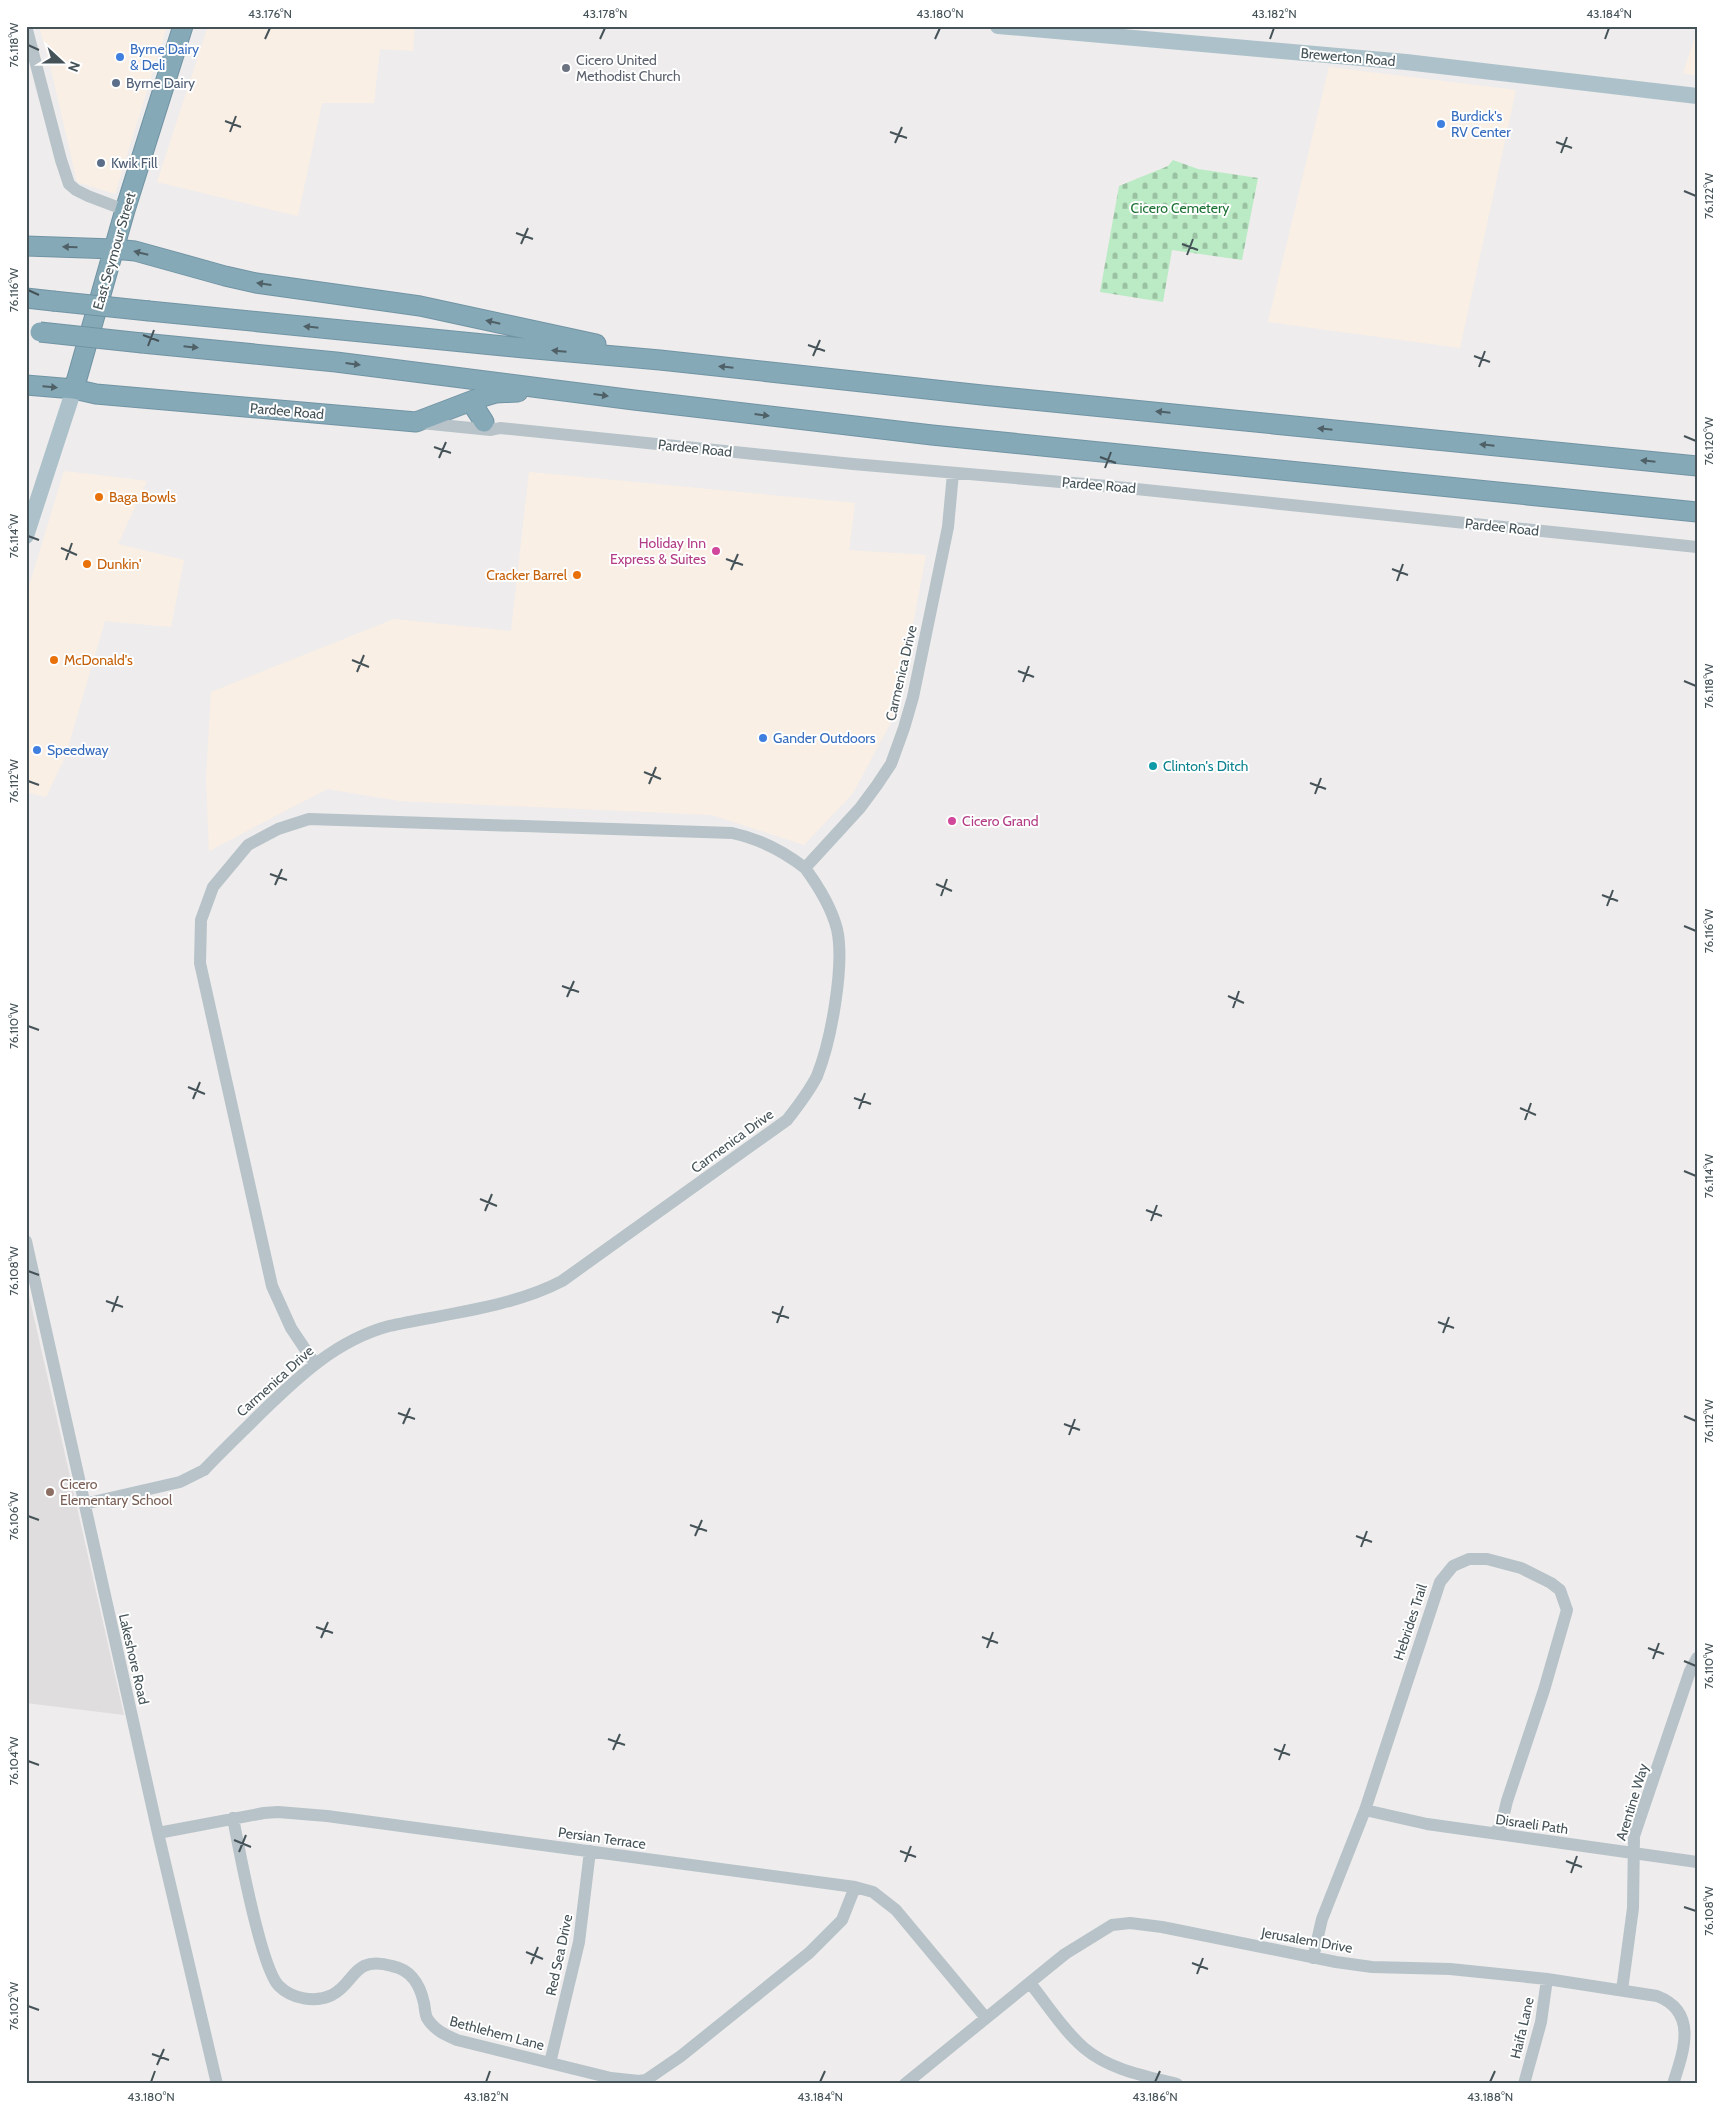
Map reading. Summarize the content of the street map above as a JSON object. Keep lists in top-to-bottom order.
{
  "streets": {
    "highway": ["East Seymour Street", "Pardee Road"],
    "main road": ["Brewerton Road"],
    "street": [
      "Carmenica Drive",
      "Hebrides Trail",
      "Lakeshore Road",
      "Arentine Way",
      "Disraeli Path",
      "Persian Terrace",
      "Jerusalem Drive",
      "Red Sea Drive",
      "Haifa Lane",
      "Bethlehem Lane"
    ]
  },
  "crossings": [
    ["East Seymour Street", "Pardee Road"],
    ["Pardee Road", "Carmenica Drive"],
    ["Carmenica Drive", "Lakeshore Road"],
    ["Hebrides Trail", "Disraeli Path"],
    ["Hebrides Trail", "Jerusalem Drive"],
    ["Lakeshore Road", "Persian Terrace"],
    ["Arentine Way", "Disraeli Path"],
    ["Arentine Way", "Jerusalem Drive"],
    ["Persian Terrace", "Jerusalem Drive"],
    ["Persian Terrace", "Red Sea Drive"],
    ["Persian Terrace", "Bethlehem Lane"],
    ["Jerusalem Drive", "Haifa Lane"],
    ["Red Sea Drive", "Bethlehem Lane"]
  ],
  "parks": ["Cicero Cemetery"],
  "places": [
    "Byrne Dairy & Deli",
    "Cicero United Methodist Church",
    "Byrne Dairy",
    "Burdick's RV Center",
    "Kwik Fill",
    "Baga Bowls",
    "Holiday Inn Express & Suites",
    "Dunkin'",
    "Cracker Barrel",
    "McDonald's",
    "Gander Outdoors",
    "Speedway",
    "Clinton's Ditch",
    "Cicero Grand",
    "Cicero Elementary School"
  ],
  "north": "right",
  "coordinates": [
    "43.176°N",
    "43.178°N",
    "43.180°N",
    "43.182°N",
    "43.184°N",
    "76.118°W",
    "76.122°W",
    "76.116°W",
    "76.120°W",
    "76.114°W",
    "76.112°W",
    "76.110°W",
    "76.108°W",
    "76.106°W",
    "76.104°W",
    "76.102°W",
    "43.186°N",
    "43.188°N"
  ]
}
